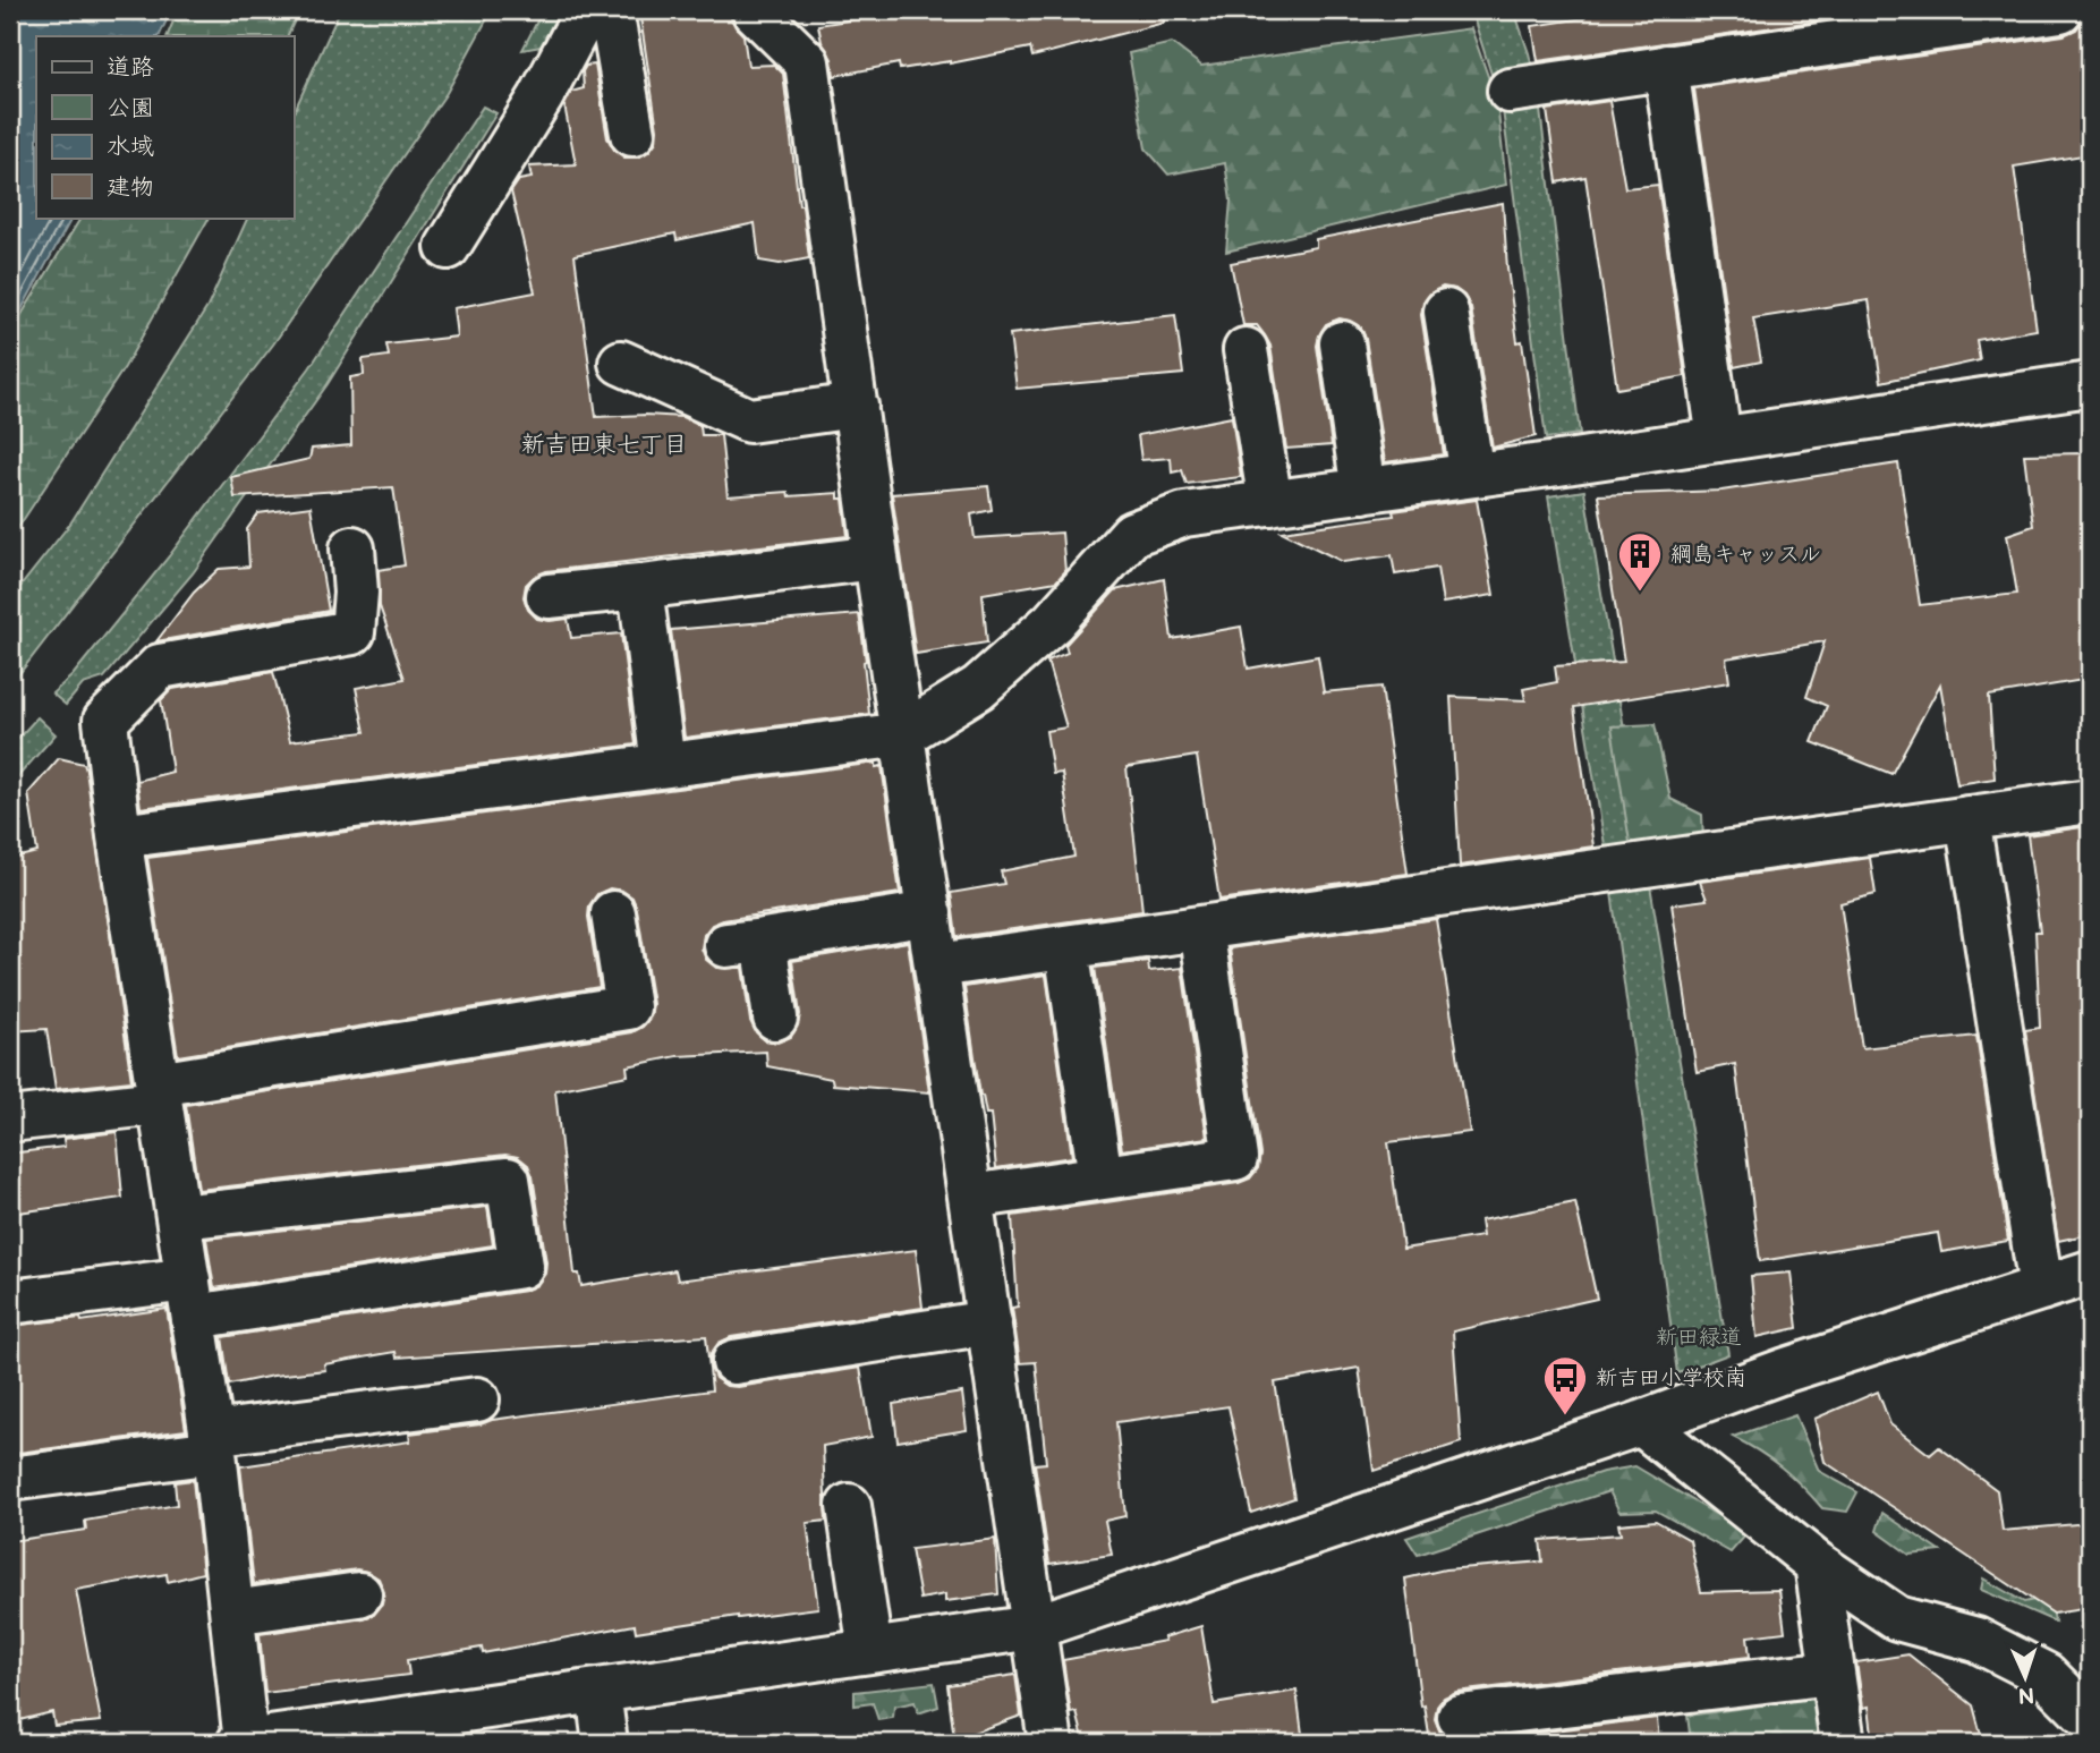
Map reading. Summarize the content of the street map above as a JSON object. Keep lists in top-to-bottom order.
{
  "districts": ["新吉田東七丁目"],
  "parks": ["新田緑道"],
  "places": {
    "building": ["綱島キャッスル"],
    "bus stop": ["新吉田小学校南"]
  },
  "legend": [
    "道路",
    "公園",
    "水域",
    "建物"
  ],
  "north": "bottom"
}
